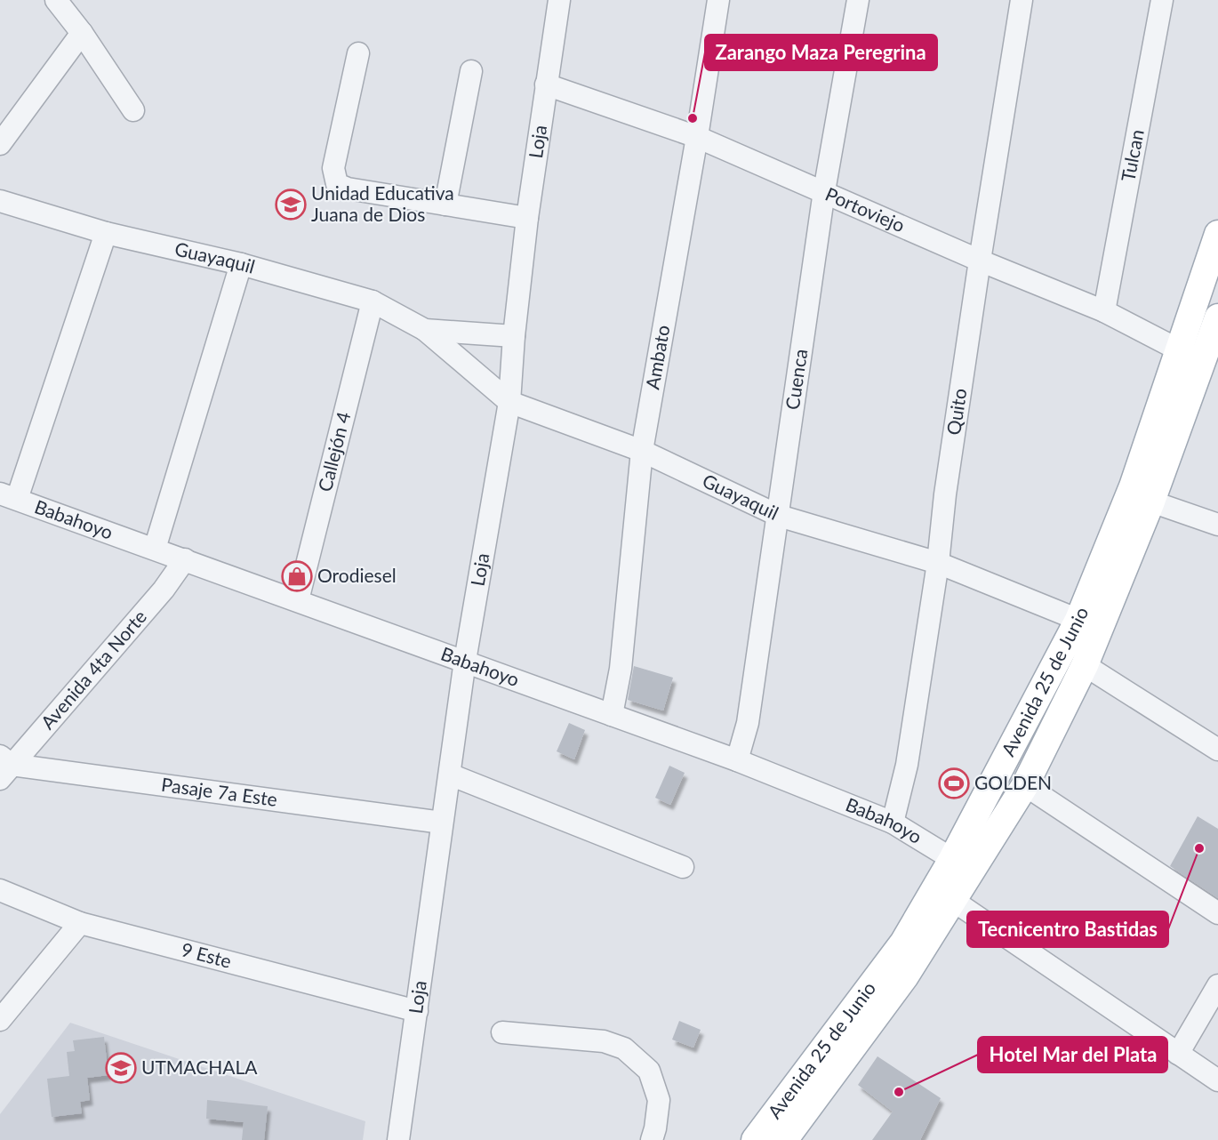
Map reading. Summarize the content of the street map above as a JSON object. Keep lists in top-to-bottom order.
{
  "streets": {
    "main road": ["Avenida 25 de Junio"],
    "street": [
      "Loja",
      "Tulcan",
      "Portoviejo",
      "Guayaquil",
      "Ambato",
      "Cuenca",
      "Quito",
      "Callejón 4",
      "Babahoyo",
      "Avenida 4ta Norte",
      "Pasaje 7a Este",
      "9 Este"
    ]
  },
  "crossings": [
    ["Loja", "Portoviejo"],
    ["Loja", "Guayaquil"],
    ["Loja", "Babahoyo"],
    ["Loja", "Pasaje 7a Este"],
    ["Loja", "9 Este"],
    ["Tulcan", "Portoviejo"],
    ["Portoviejo", "Ambato"],
    ["Portoviejo", "Cuenca"],
    ["Portoviejo", "Quito"],
    ["Portoviejo", "Avenida 25 de Junio"],
    ["Guayaquil", "Ambato"],
    ["Guayaquil", "Cuenca"],
    ["Guayaquil", "Quito"],
    ["Guayaquil", "Callejón 4"],
    ["Guayaquil", "Avenida 25 de Junio"],
    ["Ambato", "Babahoyo"],
    ["Cuenca", "Babahoyo"],
    ["Quito", "Babahoyo"],
    ["Callejón 4", "Babahoyo"],
    ["Babahoyo", "Avenida 4ta Norte"],
    ["Babahoyo", "Avenida 25 de Junio"],
    ["Avenida 4ta Norte", "Pasaje 7a Este"]
  ],
  "places": {
    "other": ["Zarango Maza Peregrina", "Tecnicentro Bastidas", "Hotel Mar del Plata"],
    "school or university": ["Unidad Educativa Juana de Dios", "UTMACHALA"],
    "shop": ["Orodiesel"],
    "sports": ["GOLDEN"]
  }
}
